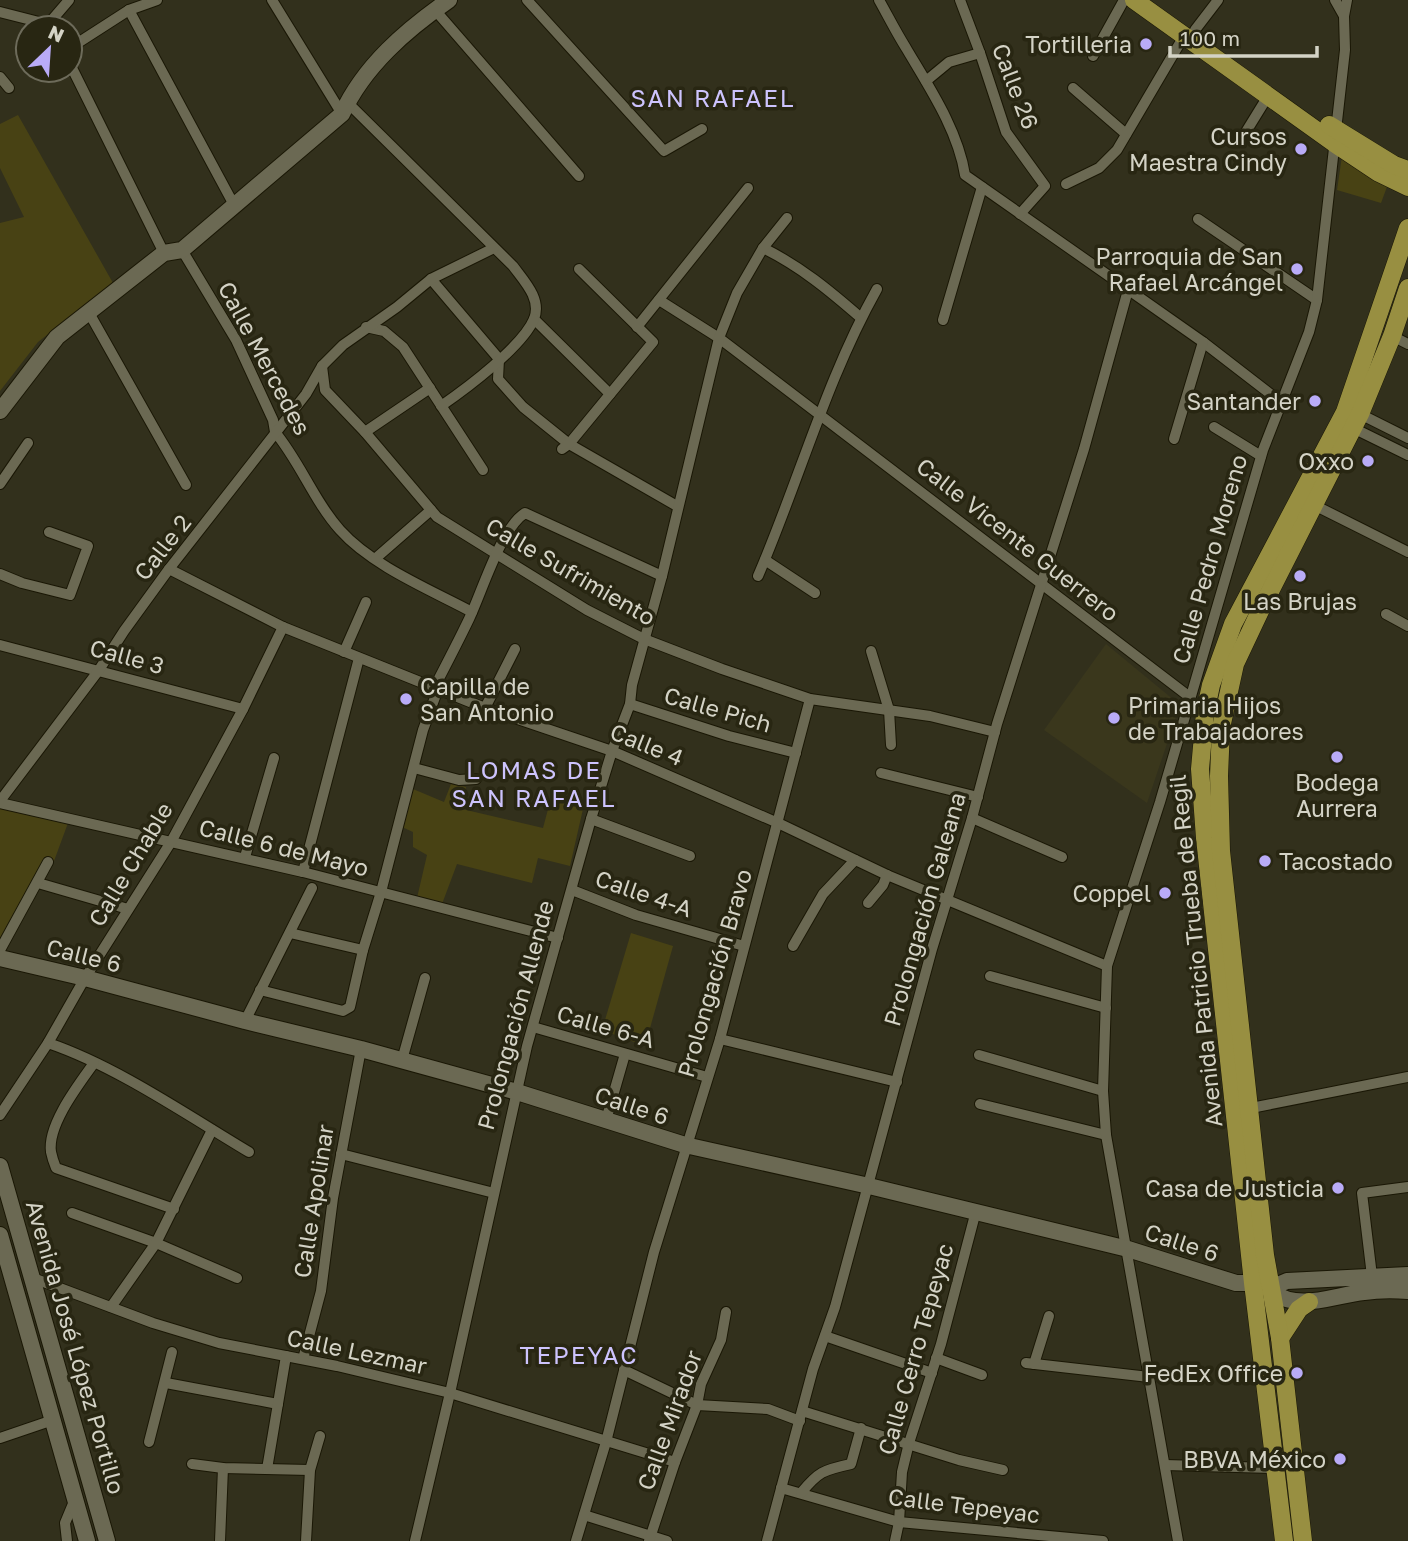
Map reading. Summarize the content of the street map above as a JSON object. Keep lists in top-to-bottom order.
{
  "streets": {
    "main road": ["Avenida Patricio Trueba de Regil"],
    "street": [
      "Calle 26",
      "Calle Mercedes",
      "Calle Vicente Guerrero",
      "Calle 2",
      "Calle Pedro Moreno",
      "Calle Sufrimiento",
      "Calle 3",
      "Calle Pich",
      "Calle 4",
      "Calle 6 de Mayo",
      "Calle Chable",
      "Calle 4-A",
      "Prolongación Galeana",
      "Calle 6",
      "Prolongación Bravo",
      "Prolongación Allende",
      "Calle 6-A",
      "Calle Apolinar",
      "Avenida José López Portillo",
      "Calle Cerro Tepeyac",
      "Calle Lezmar",
      "Calle Mirador",
      "Calle Tepeyac"
    ]
  },
  "crossings": [
    ["Calle Mercedes", "Calle 2"],
    ["Calle Vicente Guerrero", "Calle Pedro Moreno"],
    ["Calle Vicente Guerrero", "Prolongación Galeana"],
    ["Calle Vicente Guerrero", "Prolongación Allende"],
    ["Calle 2", "Calle Sufrimiento"],
    ["Calle 2", "Calle 3"],
    ["Calle 2", "Calle 4"],
    ["Calle 2", "Calle 6 de Mayo"],
    ["Calle Pedro Moreno", "Calle 4"],
    ["Calle Pedro Moreno", "Calle 6"],
    ["Calle Sufrimiento", "Prolongación Galeana"],
    ["Calle Sufrimiento", "Prolongación Bravo"],
    ["Calle Sufrimiento", "Prolongación Allende"],
    ["Calle 3", "Calle Chable"],
    ["Calle Pich", "Prolongación Bravo"],
    ["Calle Pich", "Prolongación Allende"],
    ["Calle 4", "Calle Chable"],
    ["Calle 4", "Prolongación Galeana"],
    ["Calle 4", "Prolongación Bravo"],
    ["Calle 4", "Prolongación Allende"],
    ["Calle 6 de Mayo", "Calle Chable"],
    ["Calle 6 de Mayo", "Prolongación Allende"],
    ["Calle Chable", "Calle 6"],
    ["Calle 4-A", "Prolongación Bravo"],
    ["Calle 4-A", "Prolongación Allende"],
    ["Prolongación Galeana", "Calle 6"],
    ["Prolongación Galeana", "Calle Tepeyac"],
    ["Avenida Patricio Trueba de Regil", "Calle 6"],
    ["Calle 6", "Prolongación Bravo"],
    ["Calle 6", "Prolongación Allende"],
    ["Calle 6", "Calle Apolinar"],
    ["Calle 6", "Calle Cerro Tepeyac"],
    ["Prolongación Bravo", "Calle 6-A"],
    ["Prolongación Bravo", "Calle Lezmar"],
    ["Prolongación Allende", "Calle 6-A"],
    ["Prolongación Allende", "Calle Lezmar"],
    ["Calle Apolinar", "Calle Lezmar"],
    ["Avenida José López Portillo", "Calle Lezmar"],
    ["Calle Cerro Tepeyac", "Calle Tepeyac"],
    ["Calle Lezmar", "Calle Mirador"]
  ],
  "districts": ["SAN RAFAEL", "LOMAS DE SAN RAFAEL", "TEPEYAC"],
  "places": [
    "Tortilleria",
    "Cursos Maestra Cindy",
    "Parroquia de San Rafael Arcángel",
    "Santander",
    "Oxxo",
    "Las Brujas",
    "Capilla de San Antonio",
    "Primaria Hijos de Trabajadores",
    "Bodega Aurrera",
    "Tacostado",
    "Coppel",
    "Casa de Justicia",
    "FedEx Office",
    "BBVA México"
  ],
  "scale_bar": "100 m",
  "north": "top right"
}
